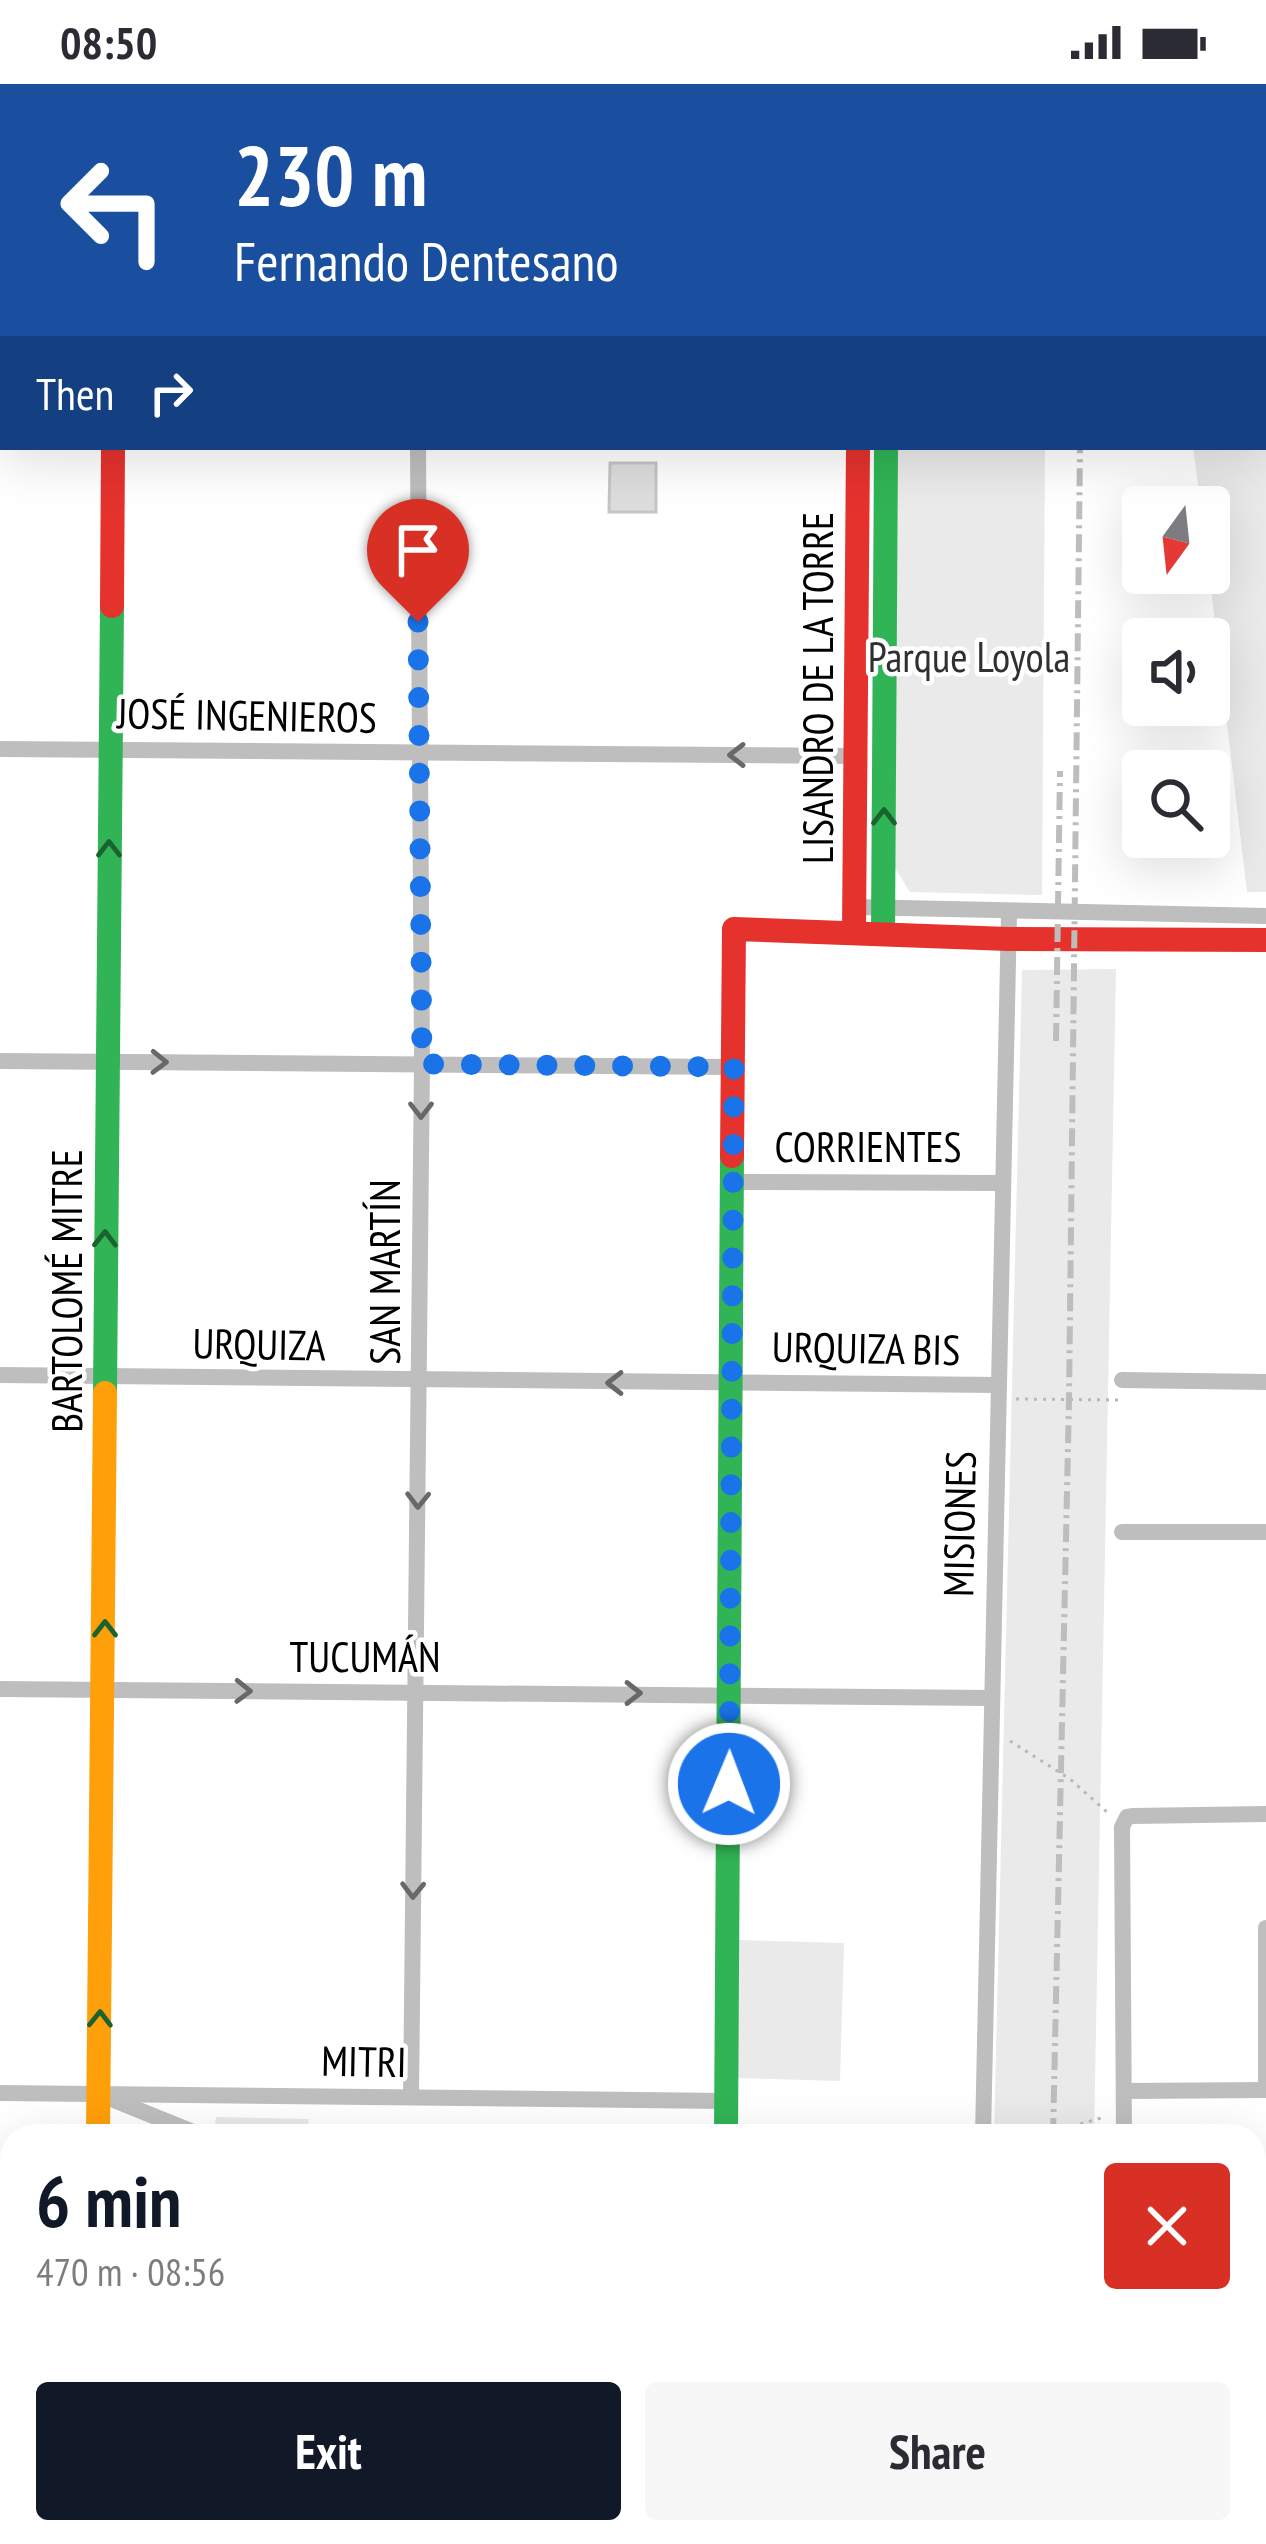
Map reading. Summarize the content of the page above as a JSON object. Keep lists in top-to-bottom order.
{
  "streets": {
    "street": [
      "LISANDRO DE LA TORRE",
      "JOSÉ INGENIEROS",
      "CORRIENTES",
      "SAN MARTÍN",
      "BARTOLOMÉ MITRE",
      "URQUIZA",
      "URQUIZA BIS",
      "MISIONES",
      "TUCUMÁN",
      "MITRI"
    ]
  },
  "crossings": [
    ["LISANDRO DE LA TORRE", "JOSÉ INGENIEROS"],
    ["JOSÉ INGENIEROS", "SAN MARTÍN"],
    ["JOSÉ INGENIEROS", "BARTOLOMÉ MITRE"],
    ["CORRIENTES", "MISIONES"],
    ["SAN MARTÍN", "URQUIZA"],
    ["SAN MARTÍN", "TUCUMÁN"],
    ["SAN MARTÍN", "MITRI"],
    ["BARTOLOMÉ MITRE", "URQUIZA"],
    ["BARTOLOMÉ MITRE", "TUCUMÁN"],
    ["BARTOLOMÉ MITRE", "MITRI"],
    ["URQUIZA", "URQUIZA BIS"],
    ["URQUIZA BIS", "MISIONES"],
    ["MISIONES", "TUCUMÁN"]
  ],
  "one_way": [
    "JOSÉ INGENIEROS",
    "SAN MARTÍN",
    "BARTOLOMÉ MITRE",
    "URQUIZA",
    "TUCUMÁN"
  ],
  "parks": ["Parque Loyola"],
  "north": "bottom",
  "page": {
    "status": "08:50",
    "turn": ["230 m", "Fernando Dentesano"],
    "then": "Then",
    "heading": ["6 min", "470 m · 08:56"],
    "buttons": ["Exit", "Share"]
  }
}
